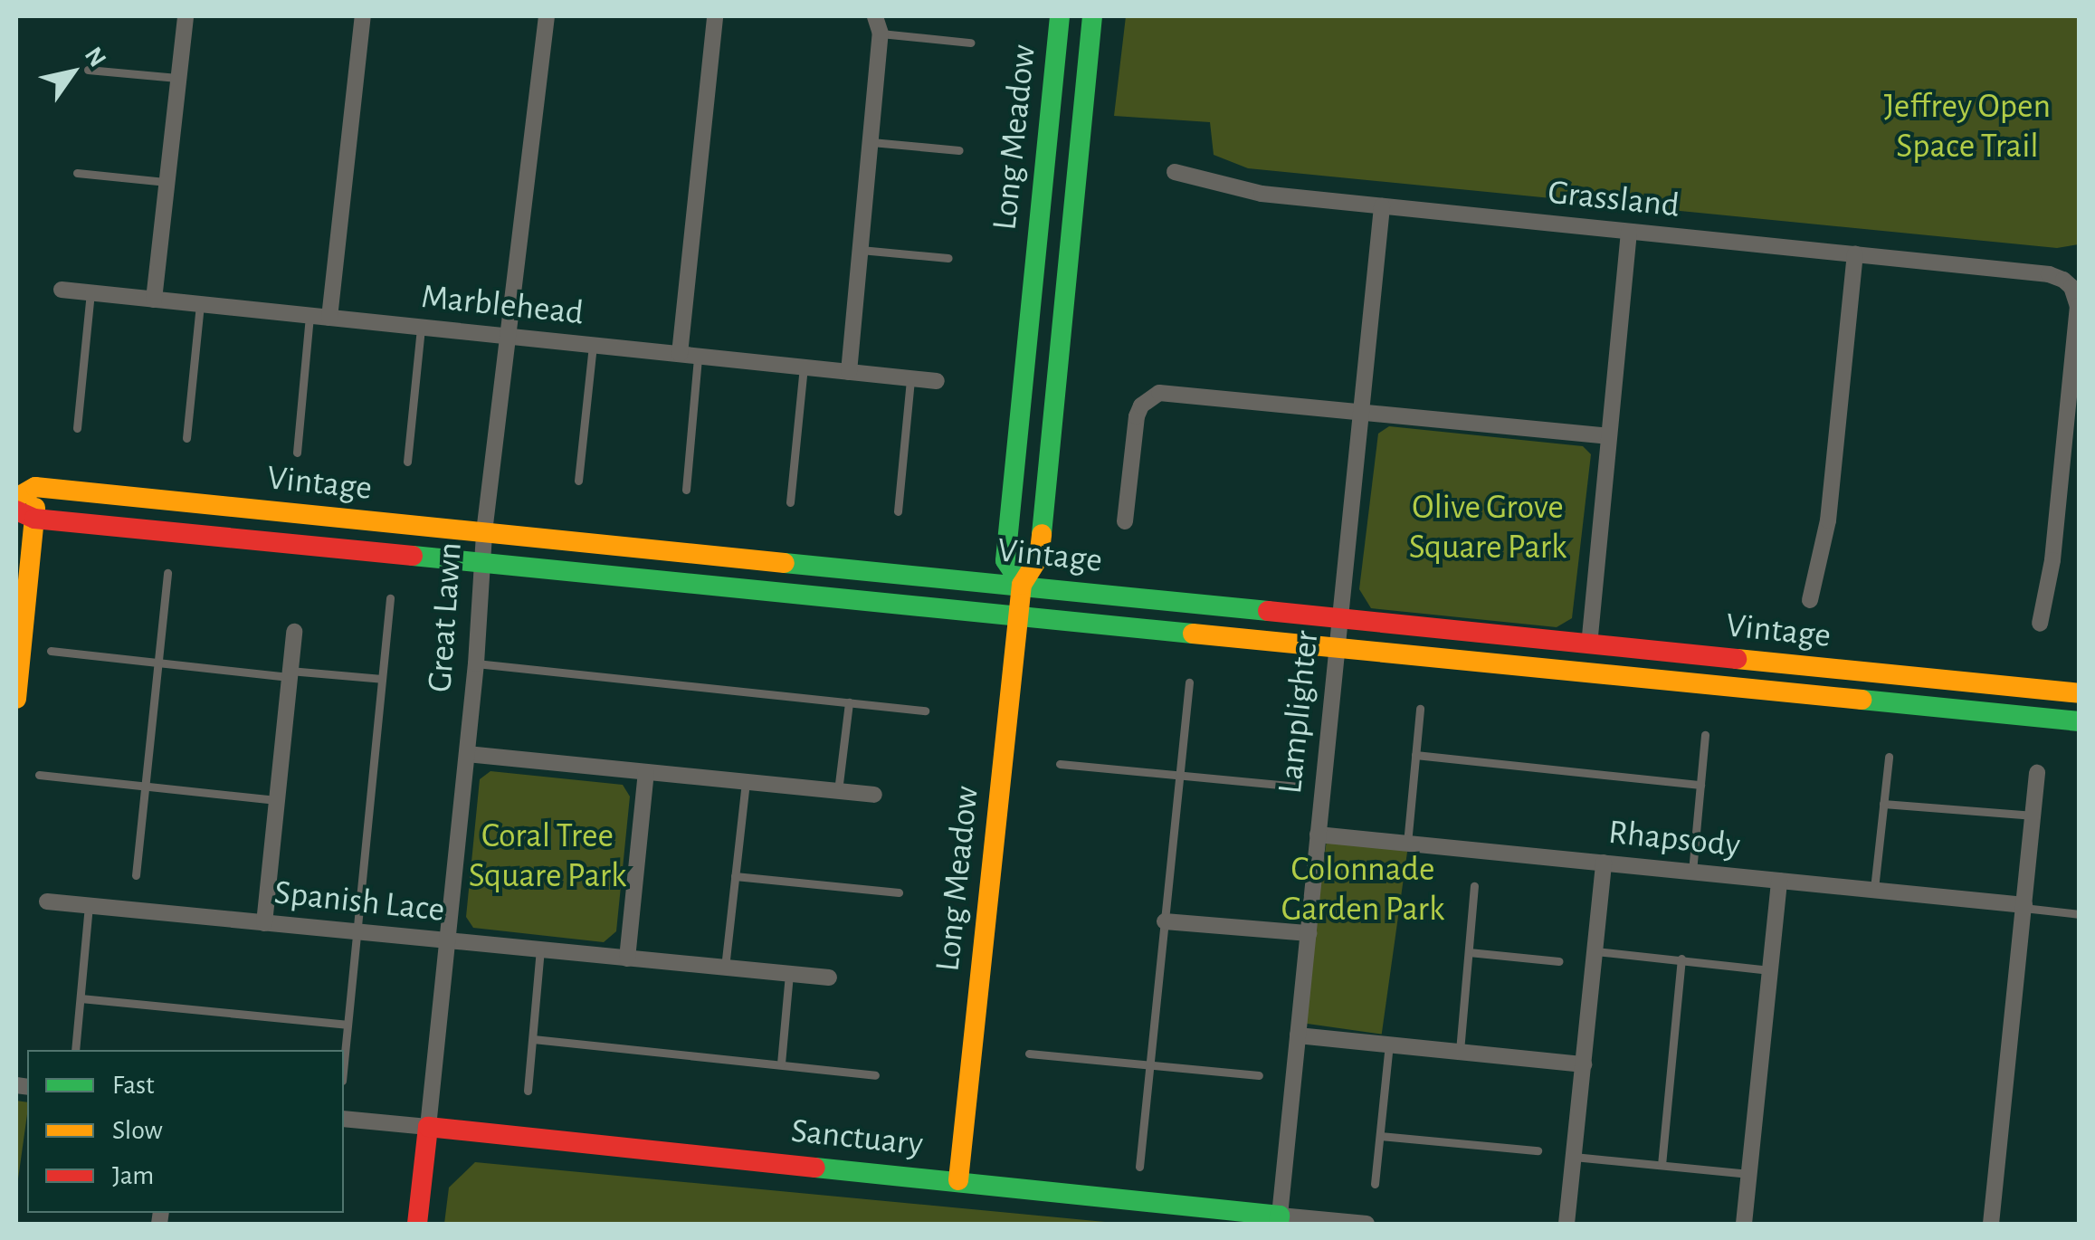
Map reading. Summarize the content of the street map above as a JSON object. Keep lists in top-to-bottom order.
{
  "streets": {
    "street": [
      "Long Meadow",
      "Grassland",
      "Marblehead",
      "Vintage",
      "Great Lawn",
      "Lamplighter",
      "Rhapsody",
      "Spanish Lace",
      "Sanctuary"
    ]
  },
  "crossings": [
    ["Long Meadow", "Vintage"],
    ["Long Meadow", "Sanctuary"],
    ["Grassland", "Lamplighter"],
    ["Marblehead", "Great Lawn"],
    ["Vintage", "Great Lawn"],
    ["Vintage", "Lamplighter"],
    ["Great Lawn", "Spanish Lace"],
    ["Great Lawn", "Sanctuary"],
    ["Lamplighter", "Rhapsody"],
    ["Lamplighter", "Sanctuary"]
  ],
  "parks": [
    "Jeffrey Open Space Trail",
    "Olive Grove Square Park",
    "Coral Tree Square Park",
    "Colonnade Garden Park"
  ],
  "legend": ["Fast", "Slow", "Jam"],
  "north": "top right"
}
